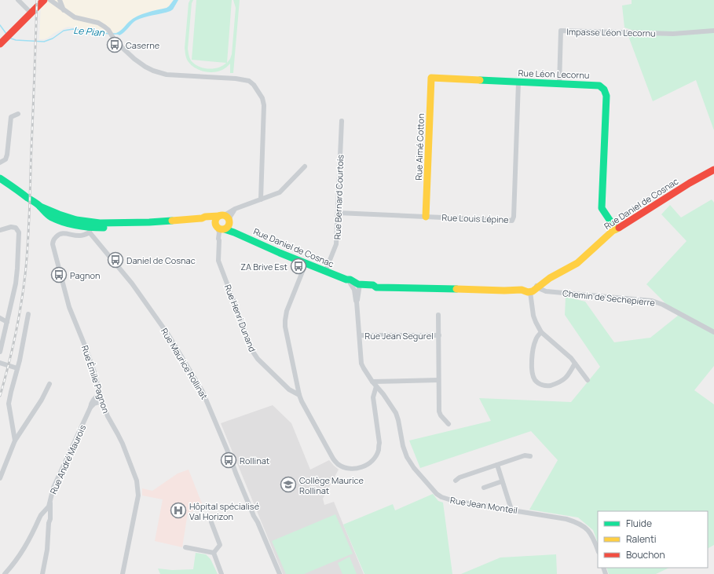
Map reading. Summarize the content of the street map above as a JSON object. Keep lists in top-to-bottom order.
{
  "streets": {
    "street": [
      "Impasse Léon Lecornu",
      "Rue Léon Lecornu",
      "Rue Aimé Cotton",
      "Rue Bernard Courtois",
      "Rue Daniel de Cosnac",
      "Rue Louis Lépine",
      "Chemin de Sechepierre",
      "Rue Henri Dunand",
      "Rue Jean Segurel",
      "Rue Maurice Rollinat",
      "Rue Émile Pagnon",
      "Rue André Maurois",
      "Rue Jean Monteil"
    ]
  },
  "crossings": [
    ["Impasse Léon Lecornu", "Rue Léon Lecornu"],
    ["Rue Léon Lecornu", "Rue Aimé Cotton"],
    ["Rue Léon Lecornu", "Rue Daniel de Cosnac"],
    ["Rue Léon Lecornu", "Rue Louis Lépine"],
    ["Rue Aimé Cotton", "Rue Louis Lépine"],
    ["Rue Bernard Courtois", "Rue Daniel de Cosnac"],
    ["Rue Bernard Courtois", "Rue Louis Lépine"],
    ["Rue Daniel de Cosnac", "Chemin de Sechepierre"],
    ["Rue Daniel de Cosnac", "Rue Henri Dunand"],
    ["Rue Daniel de Cosnac", "Rue Jean Monteil"],
    ["Rue Jean Segurel", "Rue Jean Monteil"],
    ["Rue Maurice Rollinat", "Rue Émile Pagnon"],
    ["Rue Émile Pagnon", "Rue André Maurois"]
  ],
  "water": ["Le Pian"],
  "places": {
    "bus stop": [
      "Caserne",
      "Daniel de Cosnac",
      "ZA Brive Est",
      "Pagnon",
      "Rollinat"
    ],
    "school or university": ["Collège Maurice Rollinat"],
    "hospital": ["Hôpital spécialisé Val Horizon"]
  },
  "legend": ["Fluide", "Ralenti", "Bouchon"]
}
